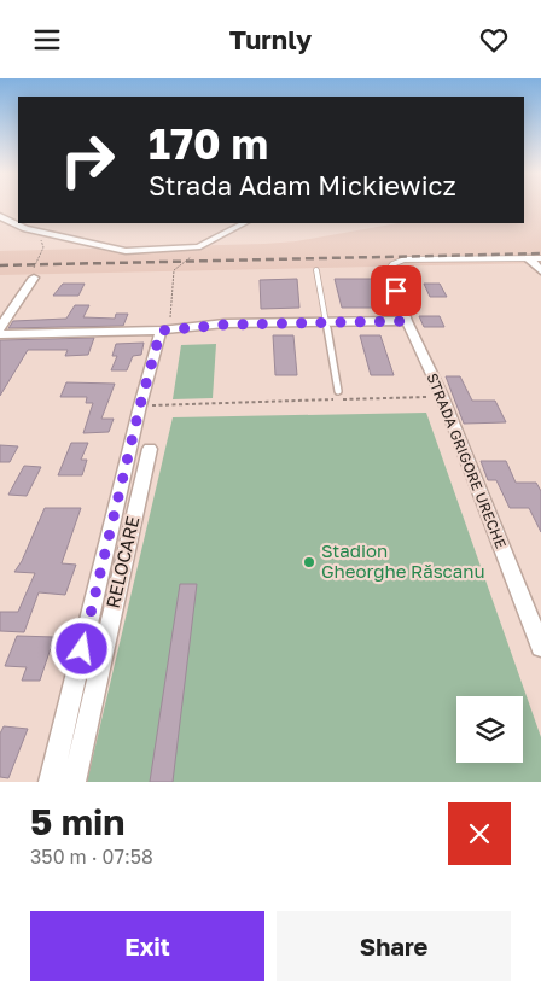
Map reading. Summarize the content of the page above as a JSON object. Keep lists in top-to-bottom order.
{
  "streets": {
    "street": ["STRADA GRIGORE URECHE", "RELOCARE"]
  },
  "places": ["Stadion Gheorghe Răscanu"],
  "page": {
    "header": "Turnly",
    "turn": ["170 m", "Strada Adam Mickiewicz"],
    "heading": ["5 min", "350 m · 07:58"],
    "buttons": ["Exit", "Share"]
  }
}
